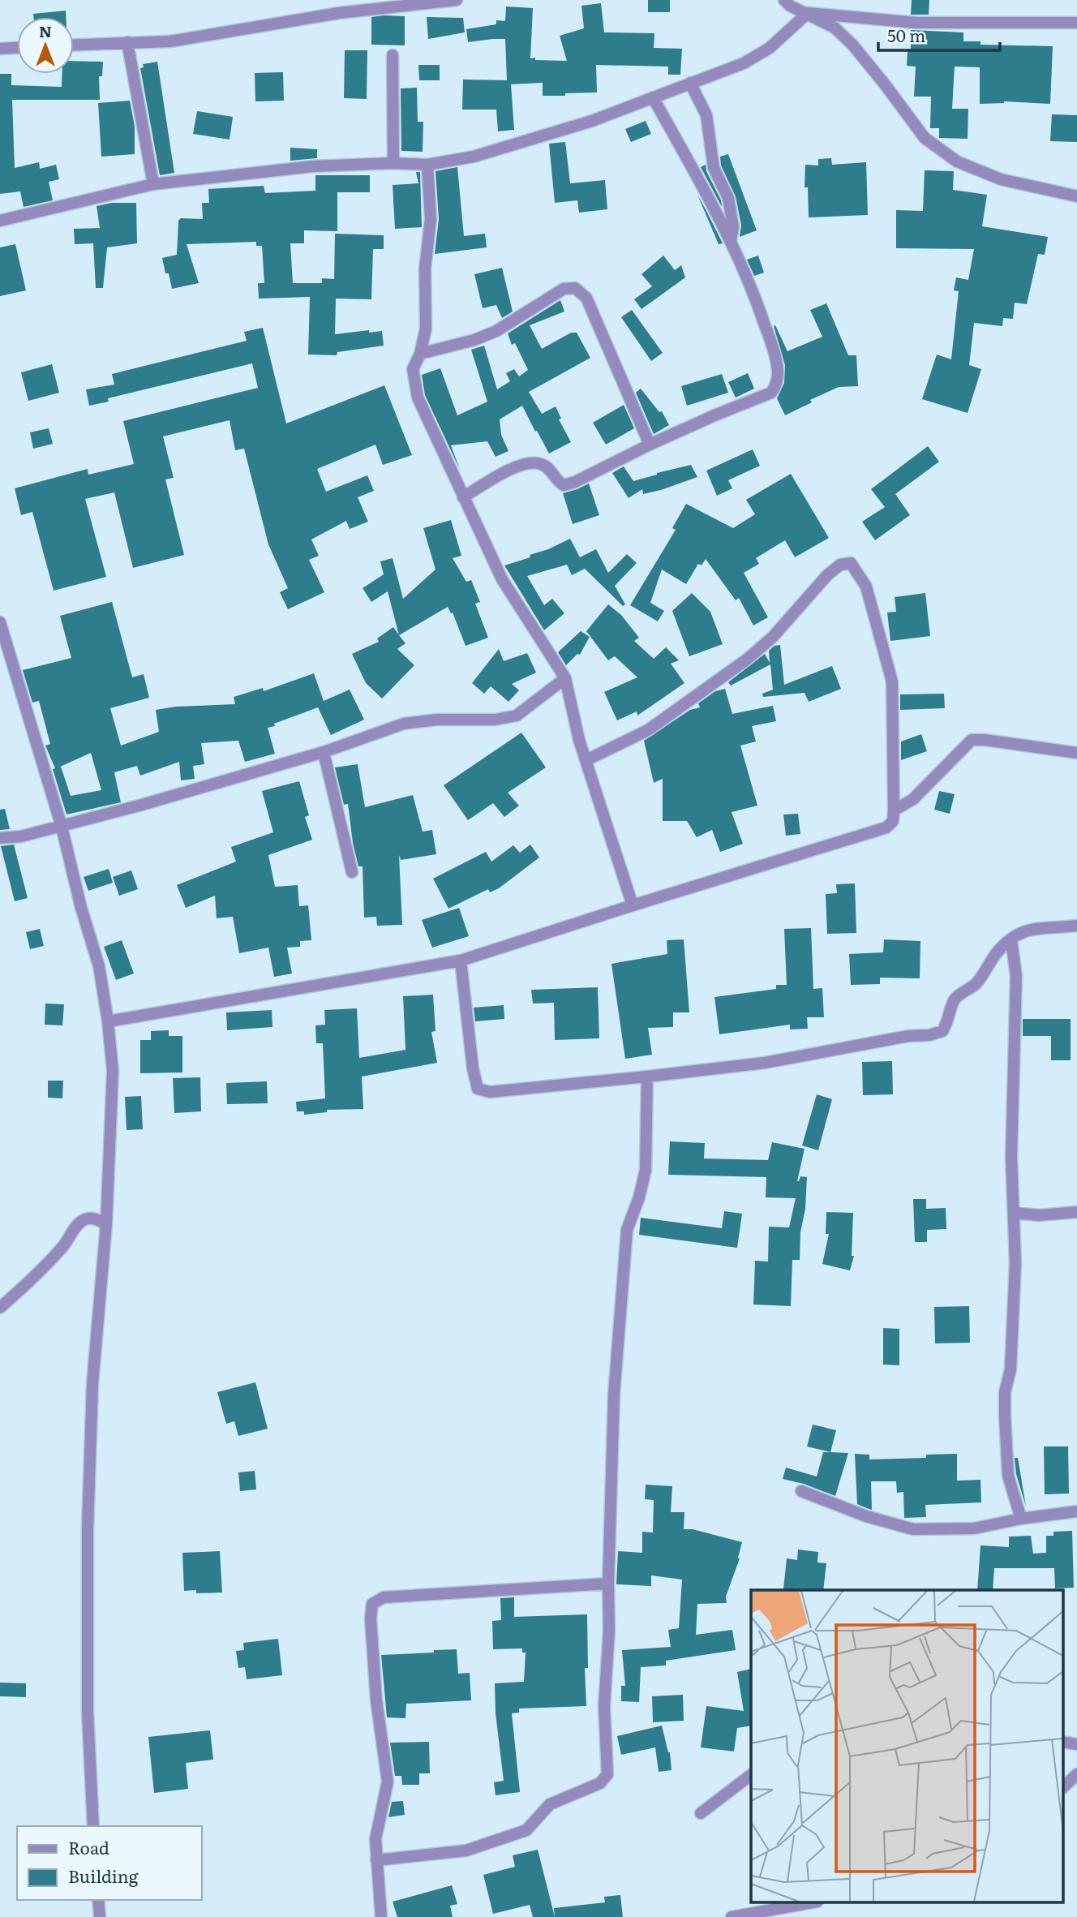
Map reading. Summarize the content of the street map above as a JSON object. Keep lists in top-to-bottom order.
{
  "legend": ["Road", "Building"],
  "scale_bar": "50 m",
  "north": "top"
}
